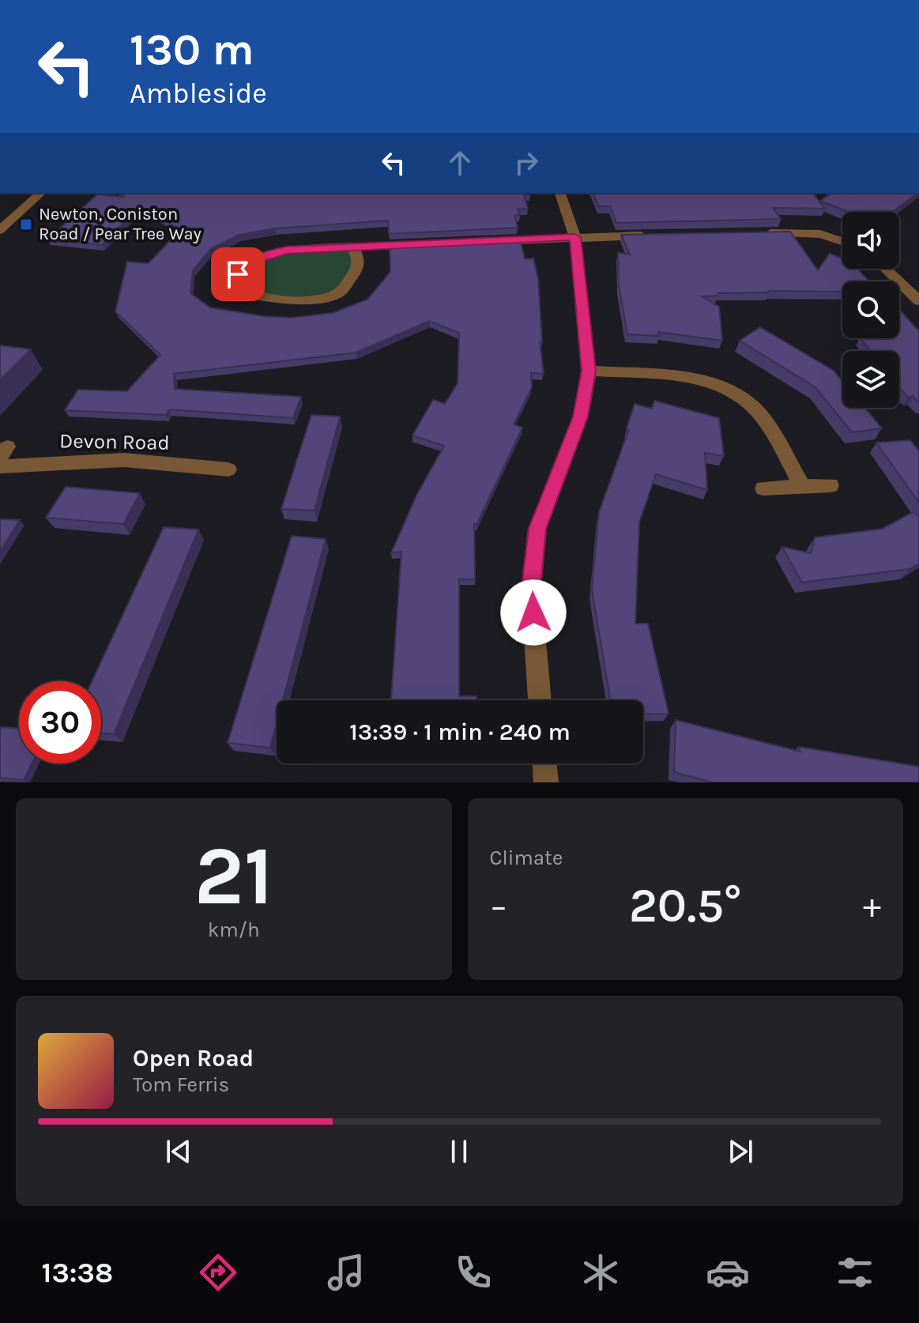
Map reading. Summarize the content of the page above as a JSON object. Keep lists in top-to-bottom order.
{
  "streets": {
    "street": ["Devon Road"]
  },
  "places": {
    "transit": ["Newton, Coniston Road / Pear Tree Way"]
  },
  "page": {
    "turn": ["130 m", "Ambleside"],
    "limit": "30",
    "trip": "13:39 · 1 min · 240 m",
    "tile": [
      ["21", "km/h"],
      "Climate"
    ],
    "heat": ["−", "20.5°", "+"],
    "song": ["Open Road", "Tom Ferris"],
    "tabs": "13:38"
  }
}
